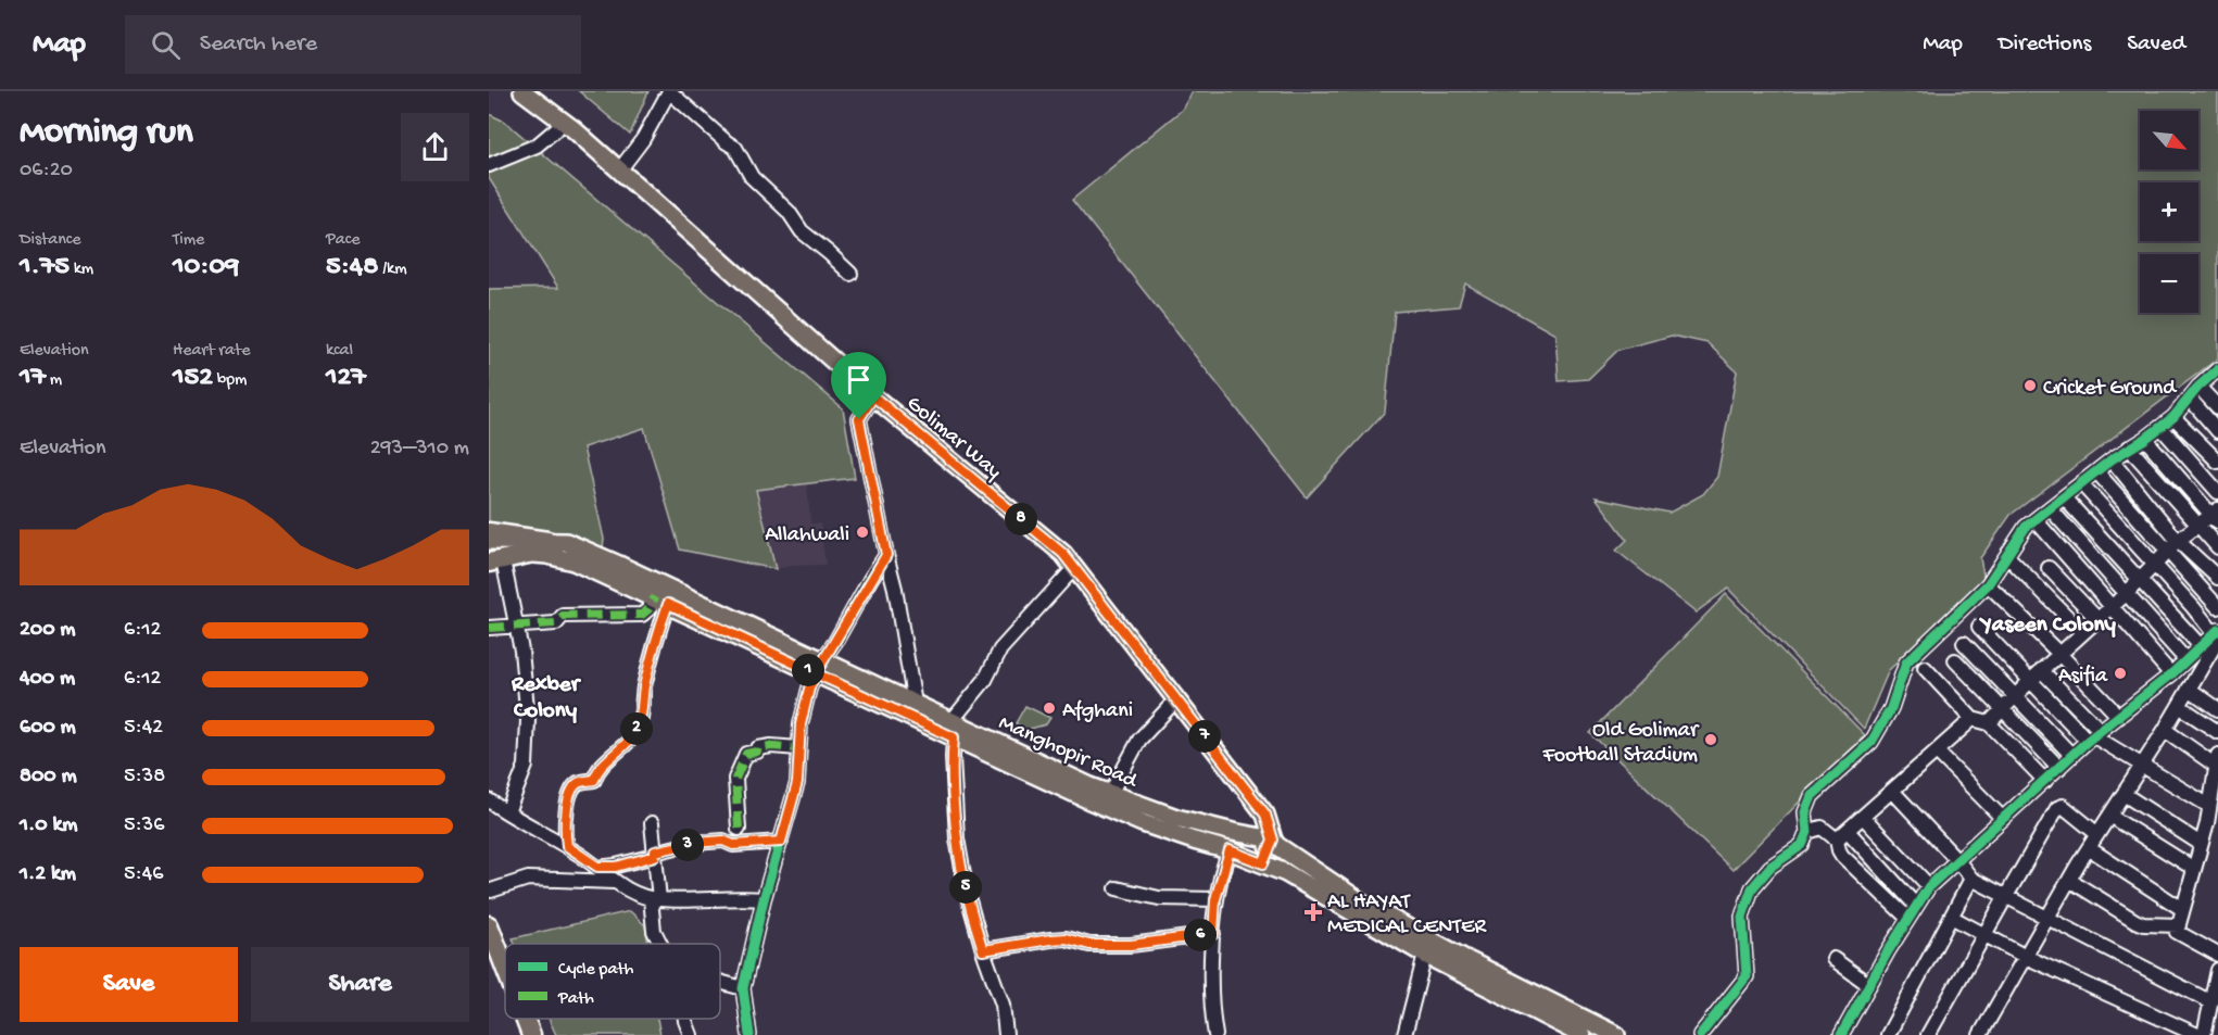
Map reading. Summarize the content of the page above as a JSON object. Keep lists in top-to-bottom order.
{
  "streets": {
    "main road": ["Golimar Way", "Manghopir Road"]
  },
  "crossings": [
    ["Golimar Way", "Manghopir Road"]
  ],
  "districts": ["Yaseen Colony", "Rexber Colony"],
  "places": {
    "other": [
      "Cricket Ground",
      "Allahwali",
      "Asifia",
      "Afghani",
      "Old Golimar Football Stadium"
    ],
    "health": ["AL HAYAT MEDICAL CENTER"]
  },
  "legend": ["Cycle path", "Path"],
  "north": "bottom right",
  "page": {
    "header": "Map",
    "search": "Search here",
    "nav": ["Map", "Directions", "Saved"],
    "heading": ["Morning run", "06:20"],
    "map_buttons": ["+", "−"],
    "stats": [
      ["Distance", "1.75 km"],
      ["Time", "10:09"],
      ["Pace", "5:48 /km"],
      ["Elevation", "17 m"],
      ["Heart rate", "152 bpm"],
      ["kcal", "127"]
    ],
    "chart": ["Elevation", "293–310 m"],
    "pins": [
      "8",
      "1",
      "2",
      "7",
      "3",
      "5",
      "6"
    ],
    "list": [
      {
        "name": "200 m",
        "note": "6:12"
      },
      {
        "name": "400 m",
        "note": "6:12"
      },
      {
        "name": "600 m",
        "note": "5:42"
      },
      {
        "name": "800 m",
        "note": "5:38"
      },
      {
        "name": "1.0 km",
        "note": "5:36"
      },
      {
        "name": "1.2 km",
        "note": "5:46"
      }
    ],
    "buttons": ["Save", "Share"]
  }
}
